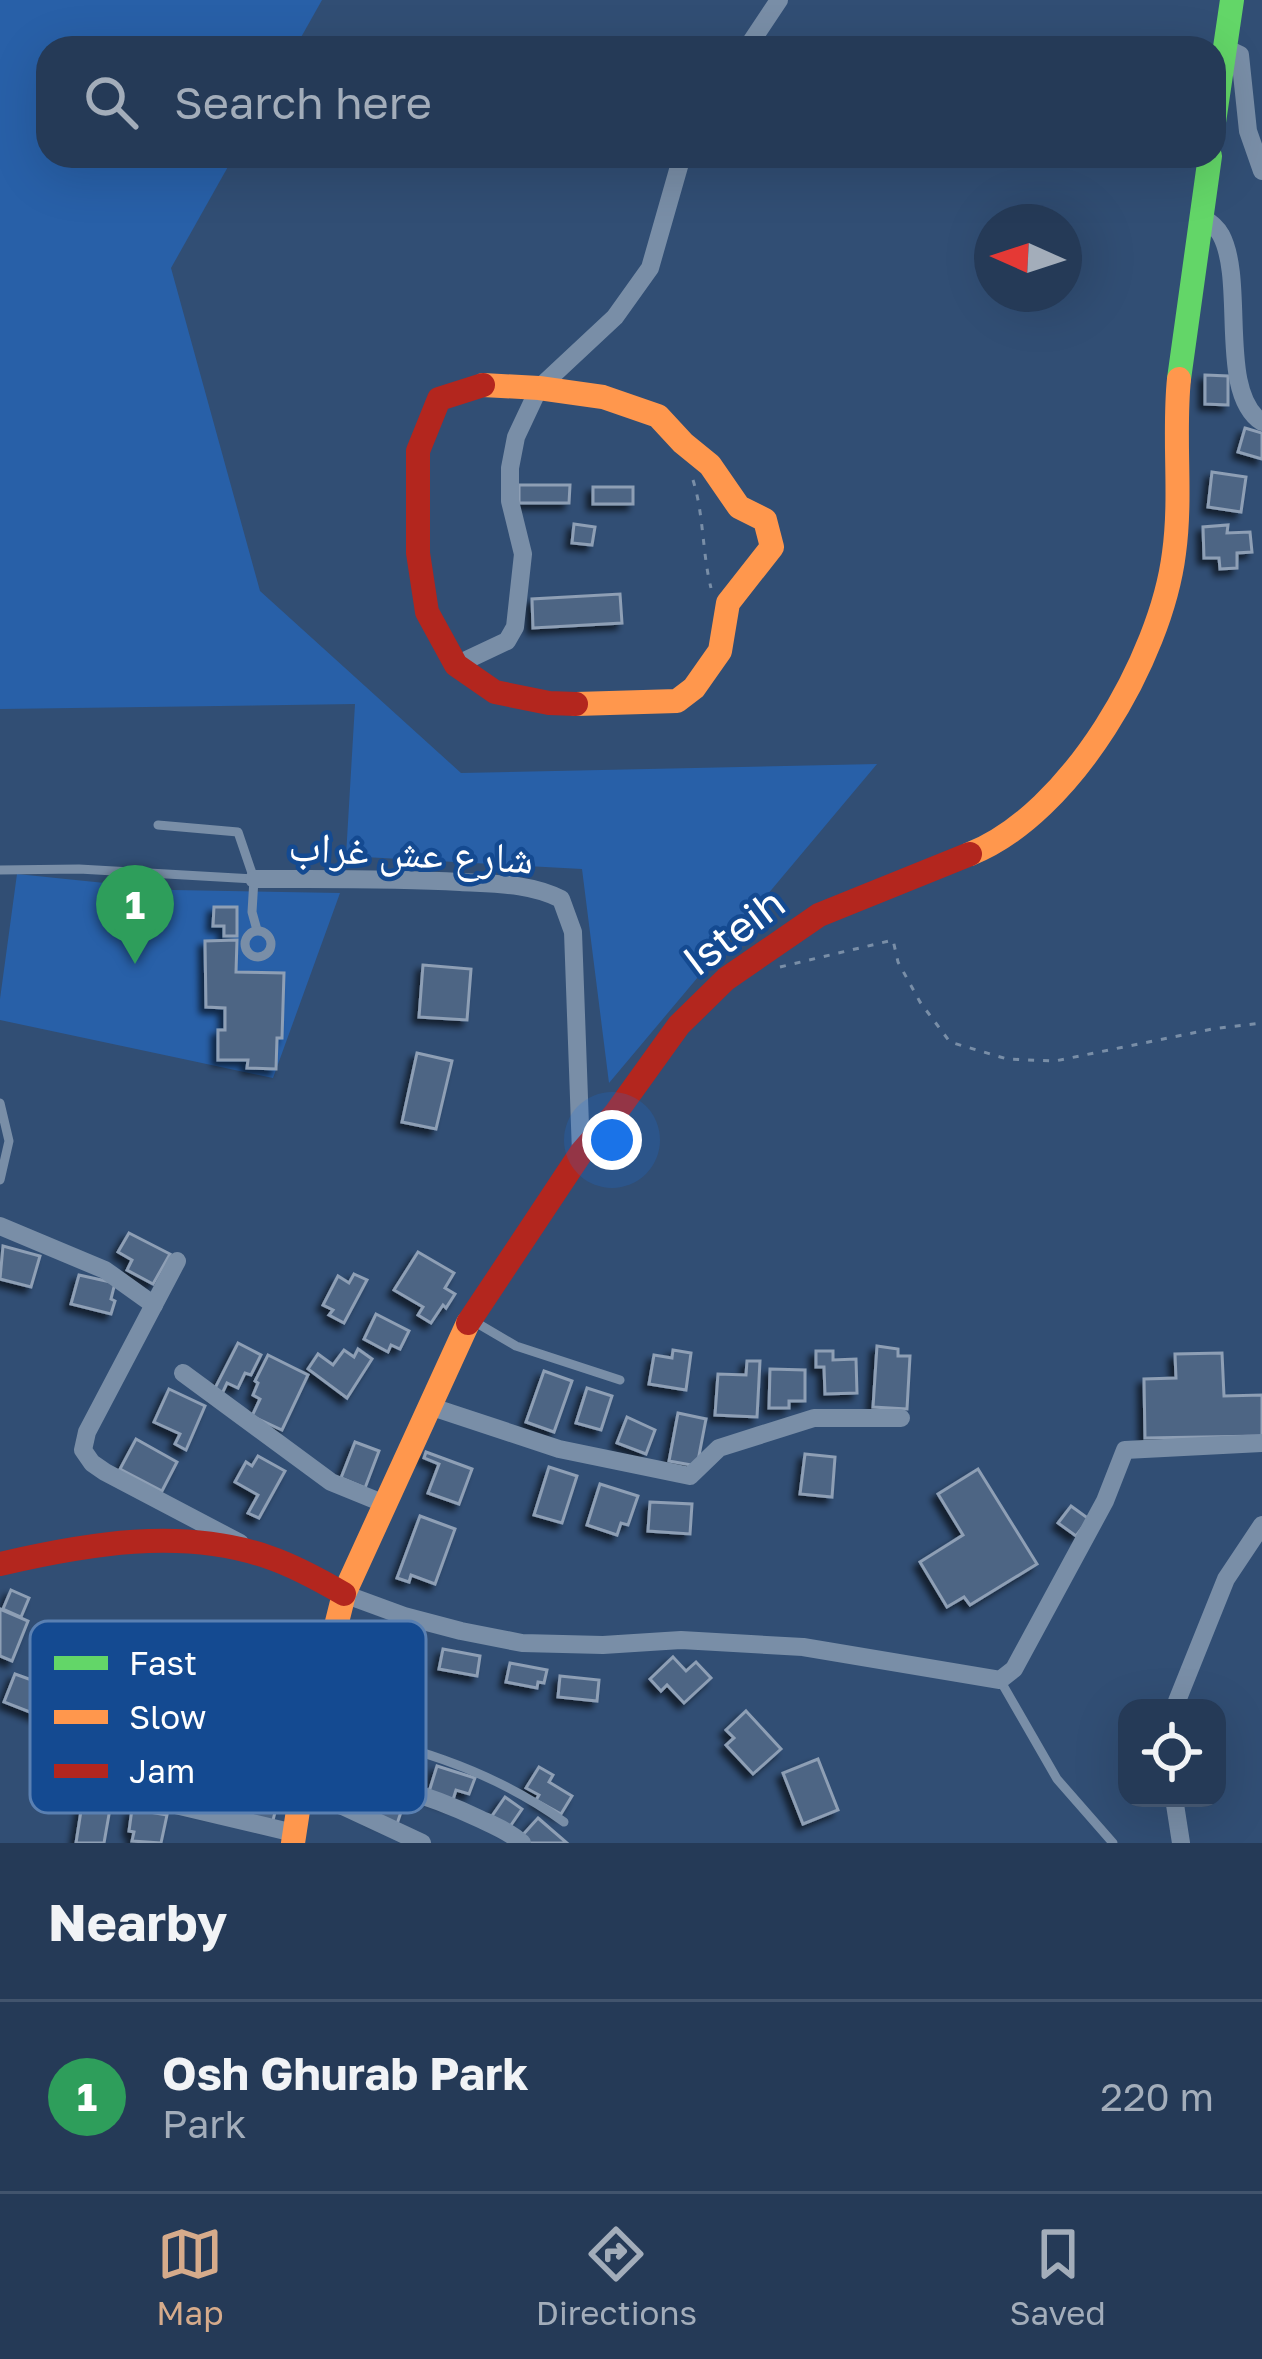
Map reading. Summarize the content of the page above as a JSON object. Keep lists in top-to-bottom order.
{
  "streets": {
    "street": ["شارع عش غراب", "Isteih"]
  },
  "crossings": [
    ["شارع عش غراب", "Isteih"]
  ],
  "legend": ["Fast", "Slow", "Jam"],
  "north": "left",
  "page": {
    "search": "Search here",
    "pins": "1",
    "heading": "Nearby",
    "list": [
      {
        "mark": "1",
        "name": "Osh Ghurab Park",
        "note": "Park",
        "value": "220 m"
      }
    ],
    "nav": ["Map", "Directions", "Saved"]
  }
}
